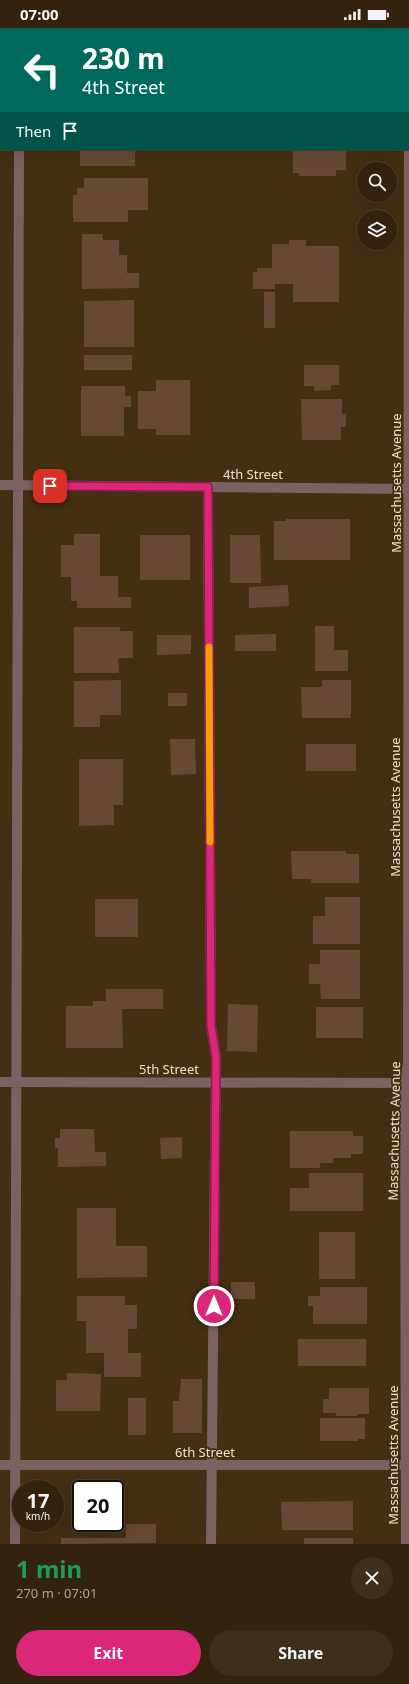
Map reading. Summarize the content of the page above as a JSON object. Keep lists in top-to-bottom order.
{
  "streets": {
    "street": [
      "4th Street",
      "Massachusetts Avenue",
      "5th Street",
      "6th Street"
    ]
  },
  "crossings": [
    ["4th Street", "Massachusetts Avenue"],
    ["Massachusetts Avenue", "5th Street"],
    ["Massachusetts Avenue", "6th Street"]
  ],
  "page": {
    "status": "07:00",
    "turn": ["230 m", "4th Street"],
    "then": "Then",
    "speed": "17 km/h",
    "limit": "20",
    "heading": ["1 min", "270 m · 07:01"],
    "buttons": ["Exit", "Share"]
  }
}
